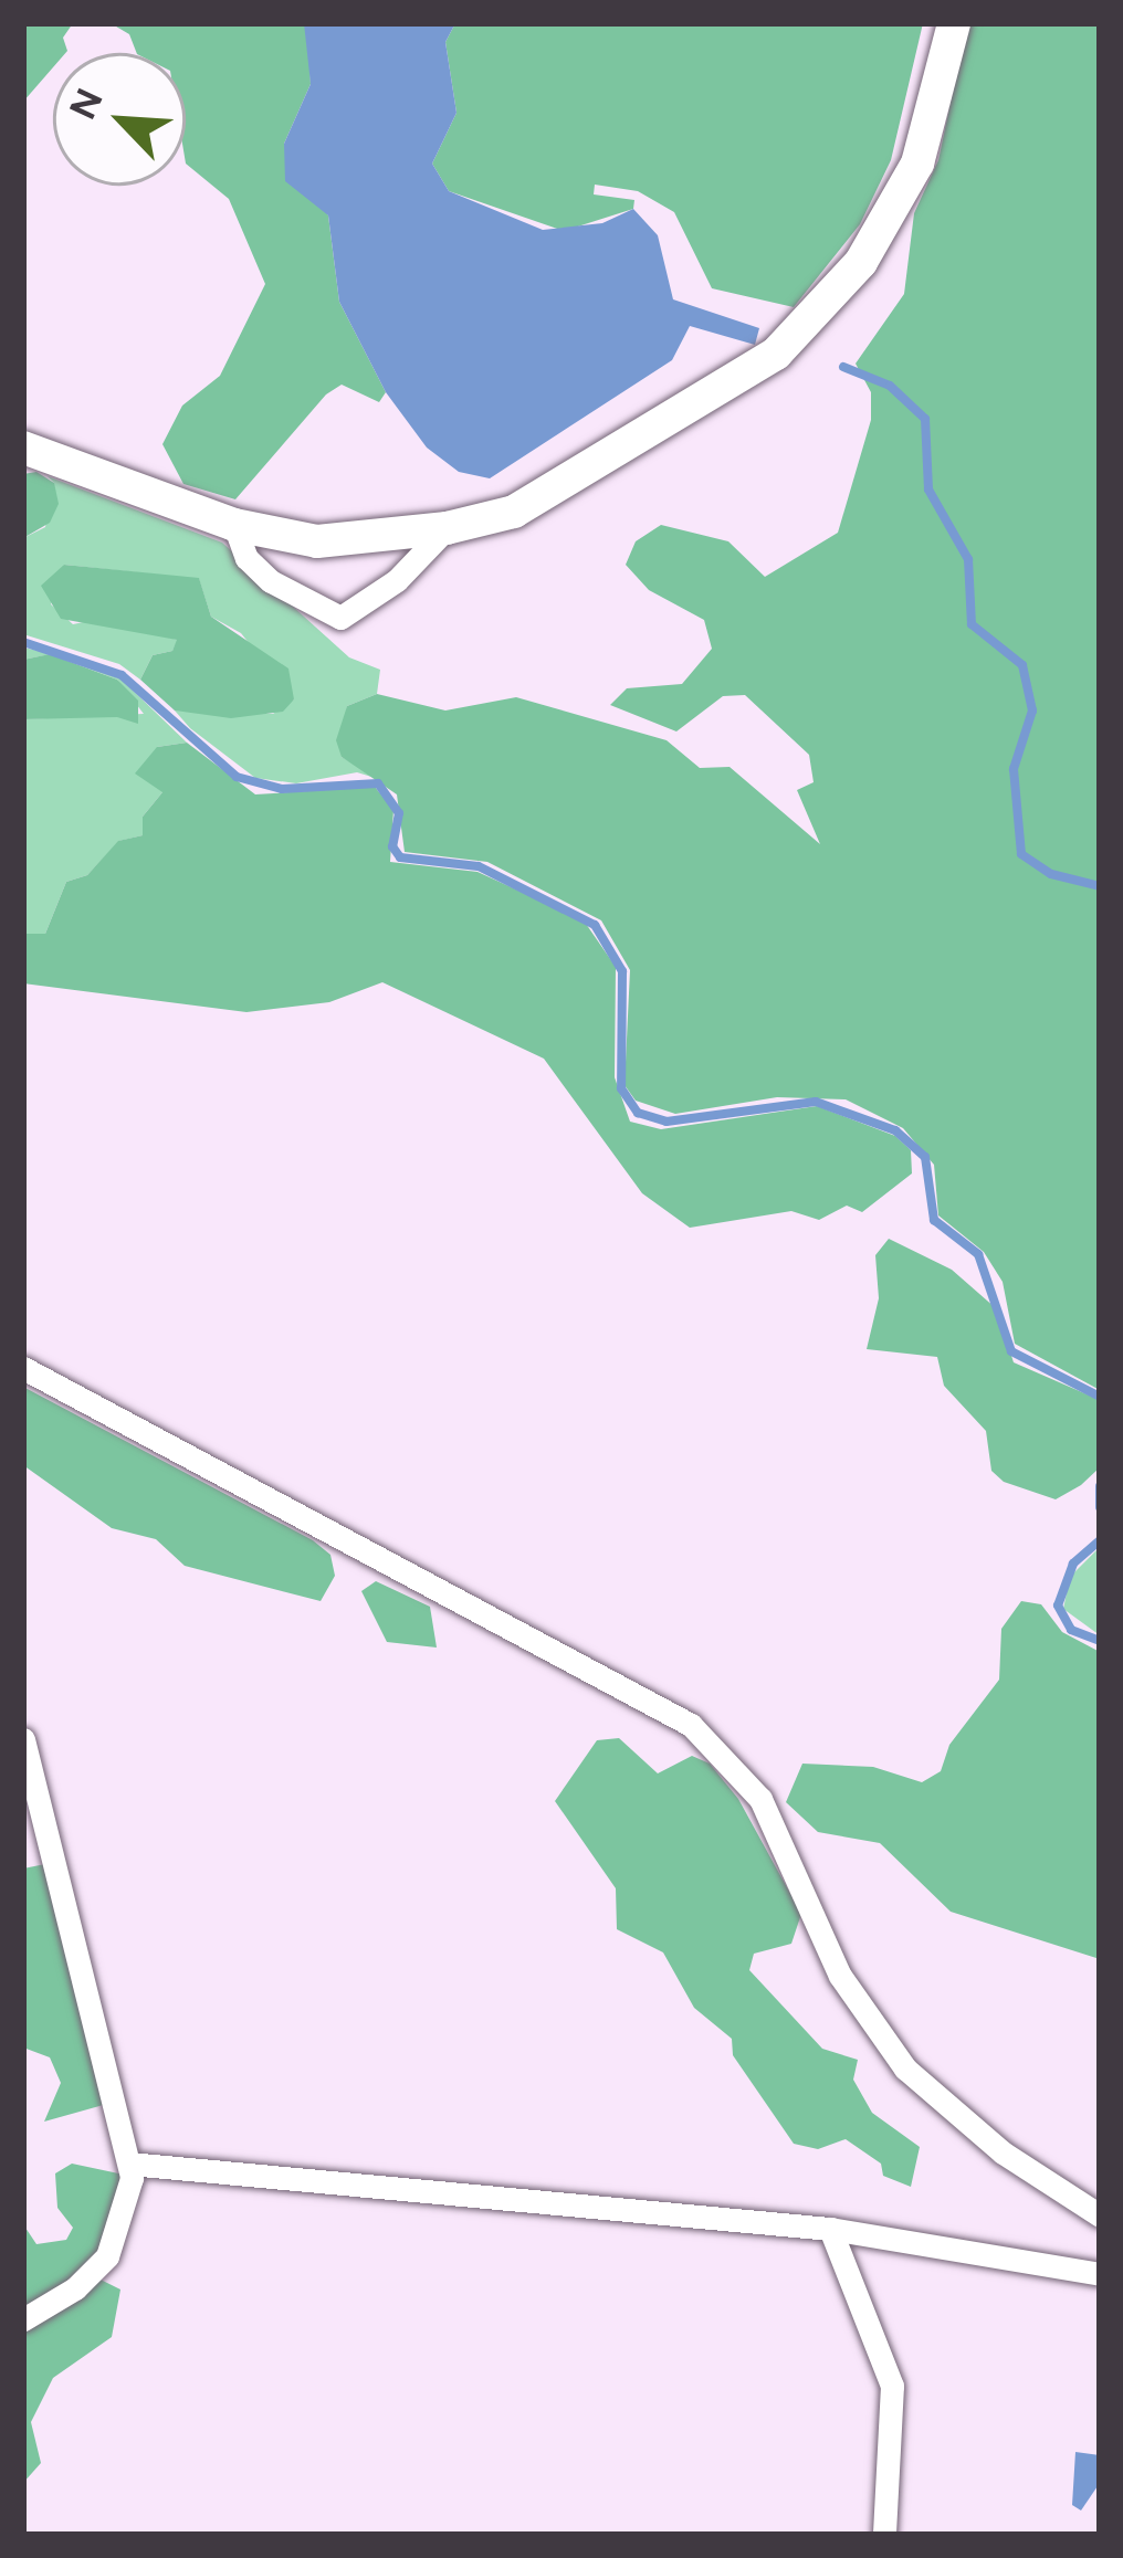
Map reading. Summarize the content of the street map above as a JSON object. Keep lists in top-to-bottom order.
{
  "north": "top left"
}
